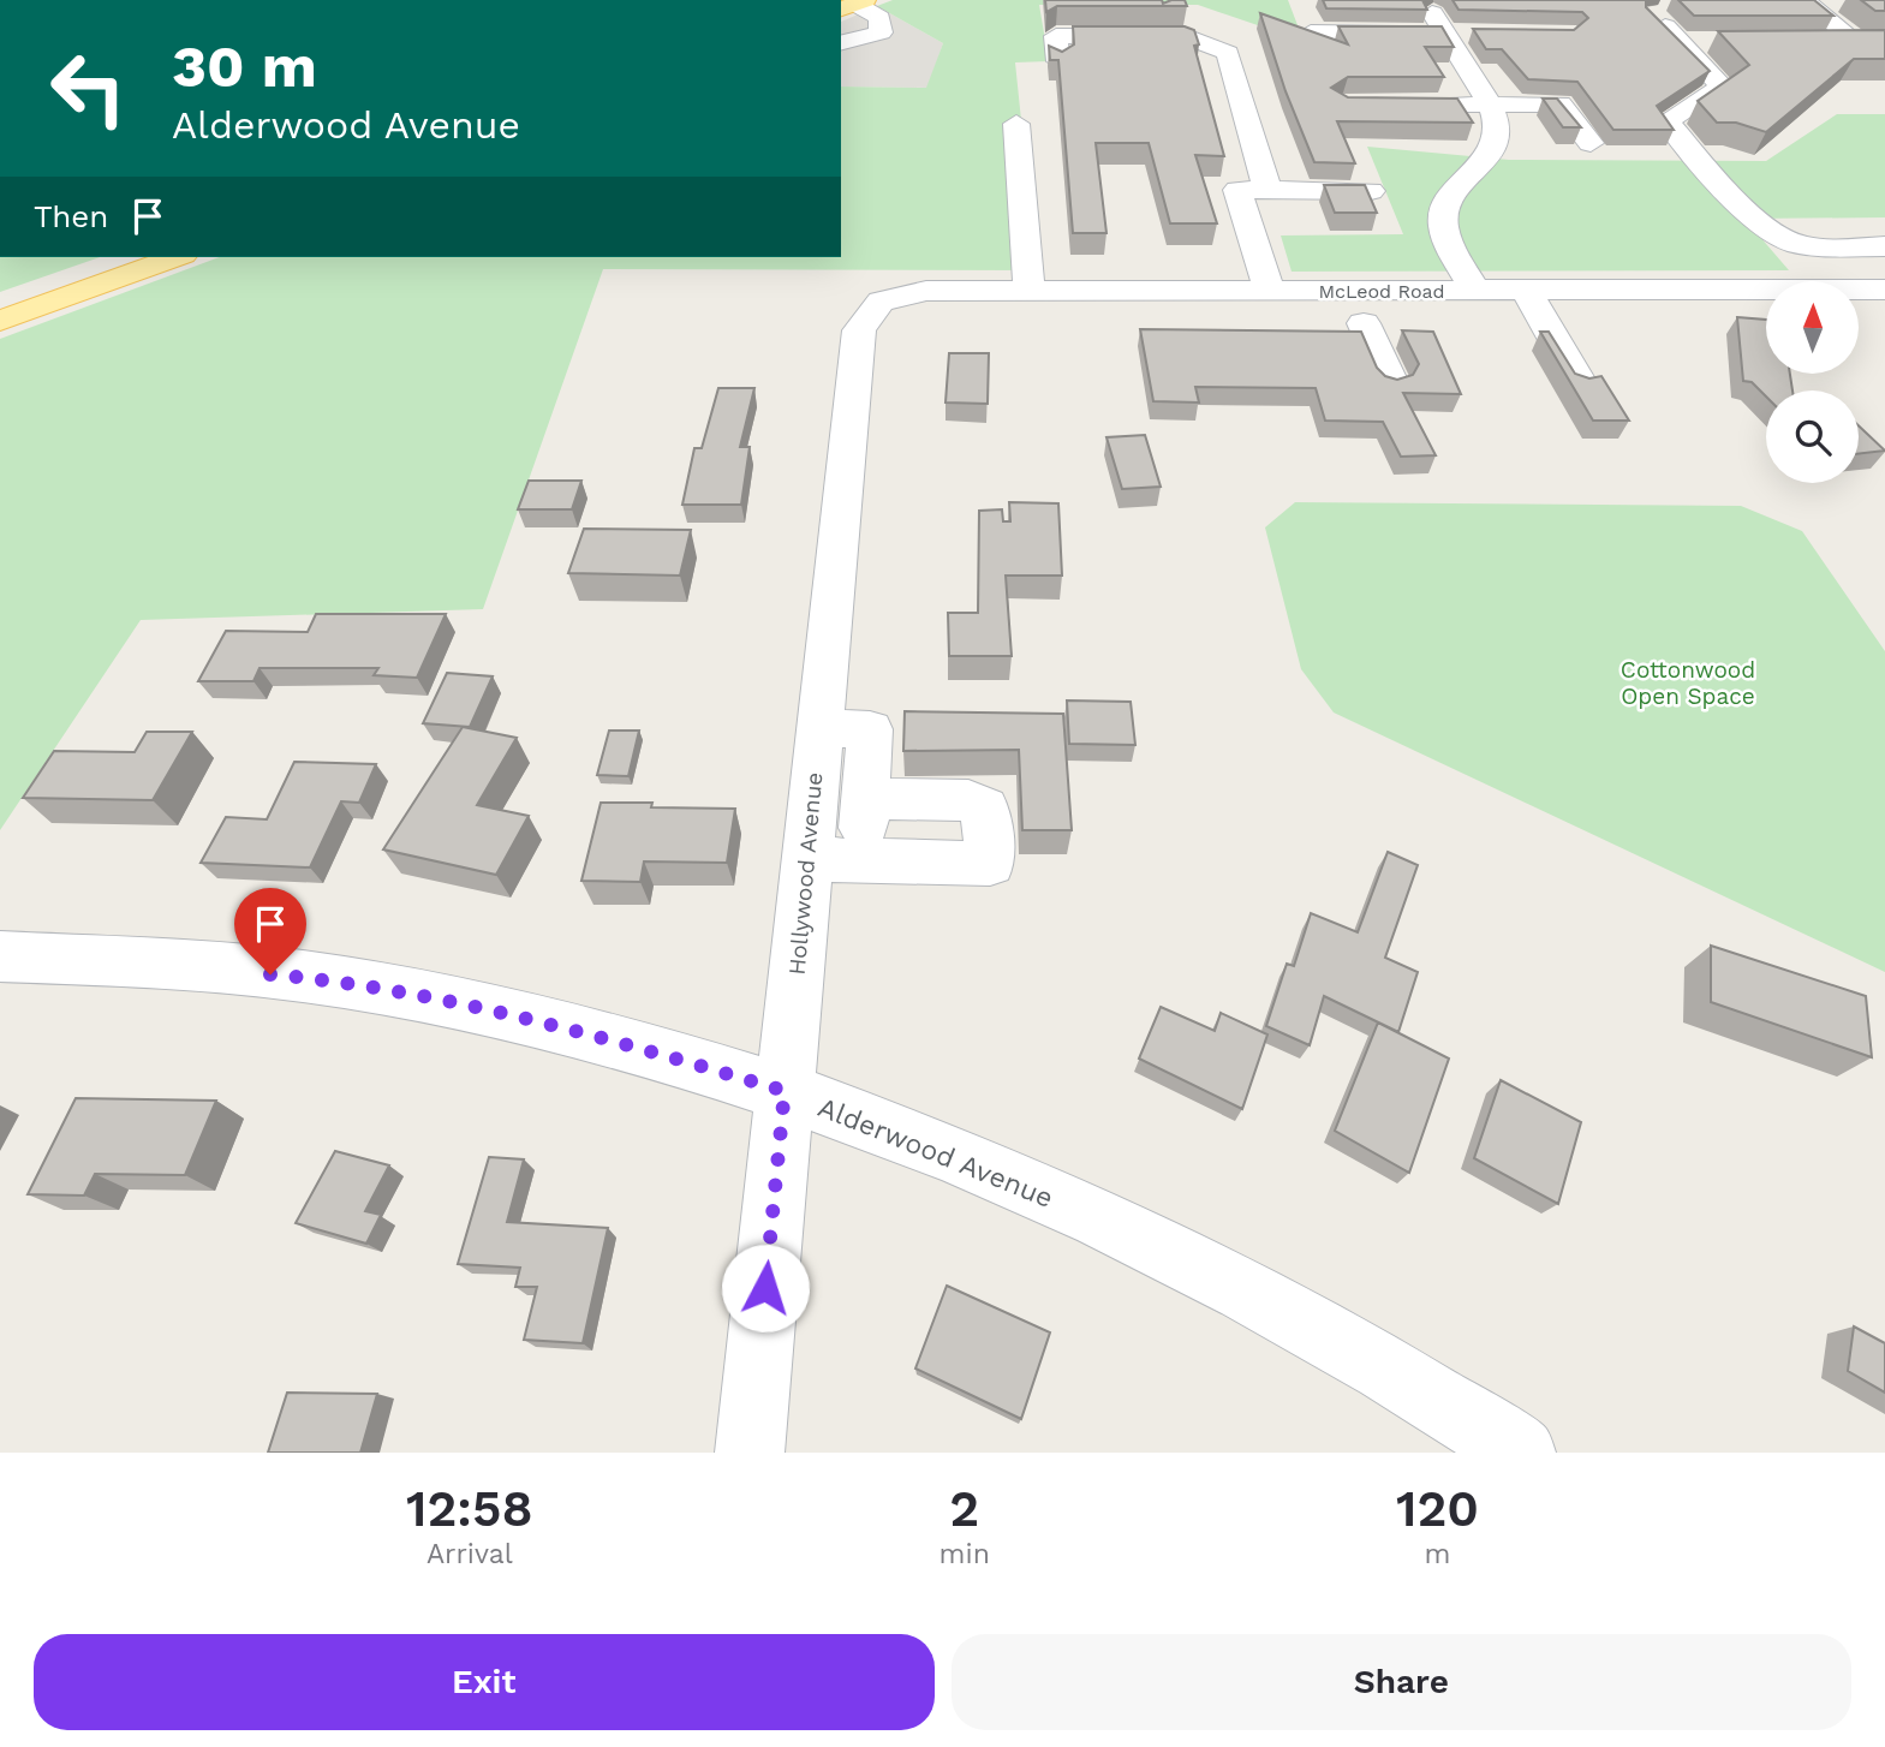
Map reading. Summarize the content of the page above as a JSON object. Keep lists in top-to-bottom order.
{
  "streets": {
    "street": ["McLeod Road", "Hollywood Avenue", "Alderwood Avenue"]
  },
  "crossings": [
    ["McLeod Road", "Hollywood Avenue"],
    ["Hollywood Avenue", "Alderwood Avenue"]
  ],
  "parks": ["Cottonwood Open Space"],
  "north": "top",
  "page": {
    "turn": ["30 m", "Alderwood Avenue"],
    "then": "Then",
    "eta": [
      "12:58",
      "Arrival",
      "2",
      "min",
      "120",
      "m"
    ],
    "buttons": ["Exit", "Share"]
  }
}
